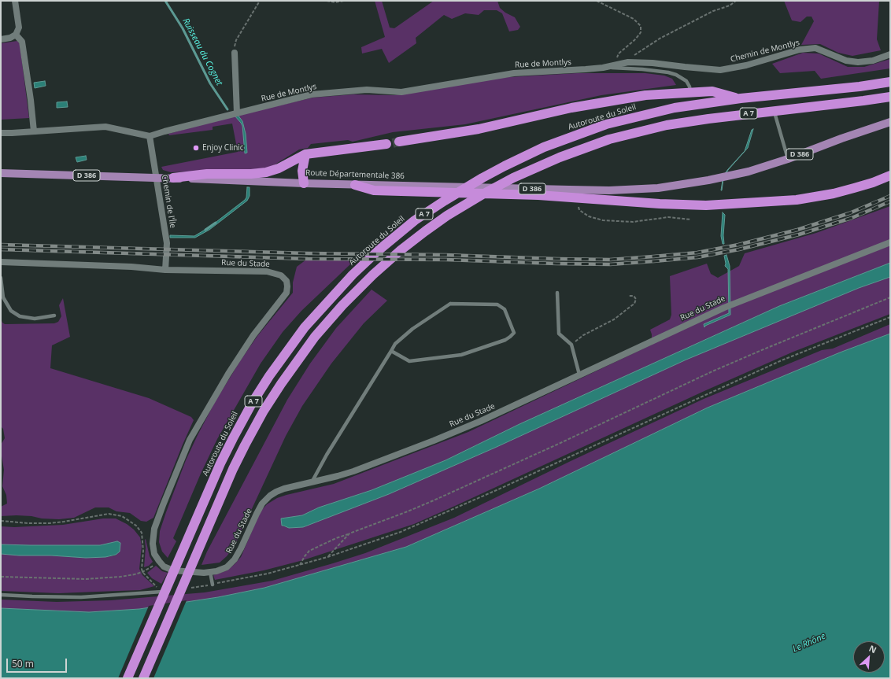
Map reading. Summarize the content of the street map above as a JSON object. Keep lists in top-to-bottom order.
{
  "streets": {
    "highway": ["A 7", "Autoroute du Soleil"],
    "main road": ["D 386", "Route Départementale 386"],
    "street": [
      "Chemin de Montlys",
      "Rue de Montlys",
      "Chemin de l'Île",
      "Rue du Stade"
    ]
  },
  "crossings": [
    ["Chemin de Montlys", "Rue de Montlys"],
    ["Rue de Montlys", "Chemin de l'Île"],
    ["D 386", "Route Départementale 386"],
    ["Route Départementale 386", "Chemin de l'Île"],
    ["Chemin de l'Île", "Rue du Stade"]
  ],
  "water": ["Ruisseau du Cognet", "Le Rhône"],
  "places": ["Enjoy Clinic"],
  "scale_bar": "50 m",
  "north": "top right"
}
